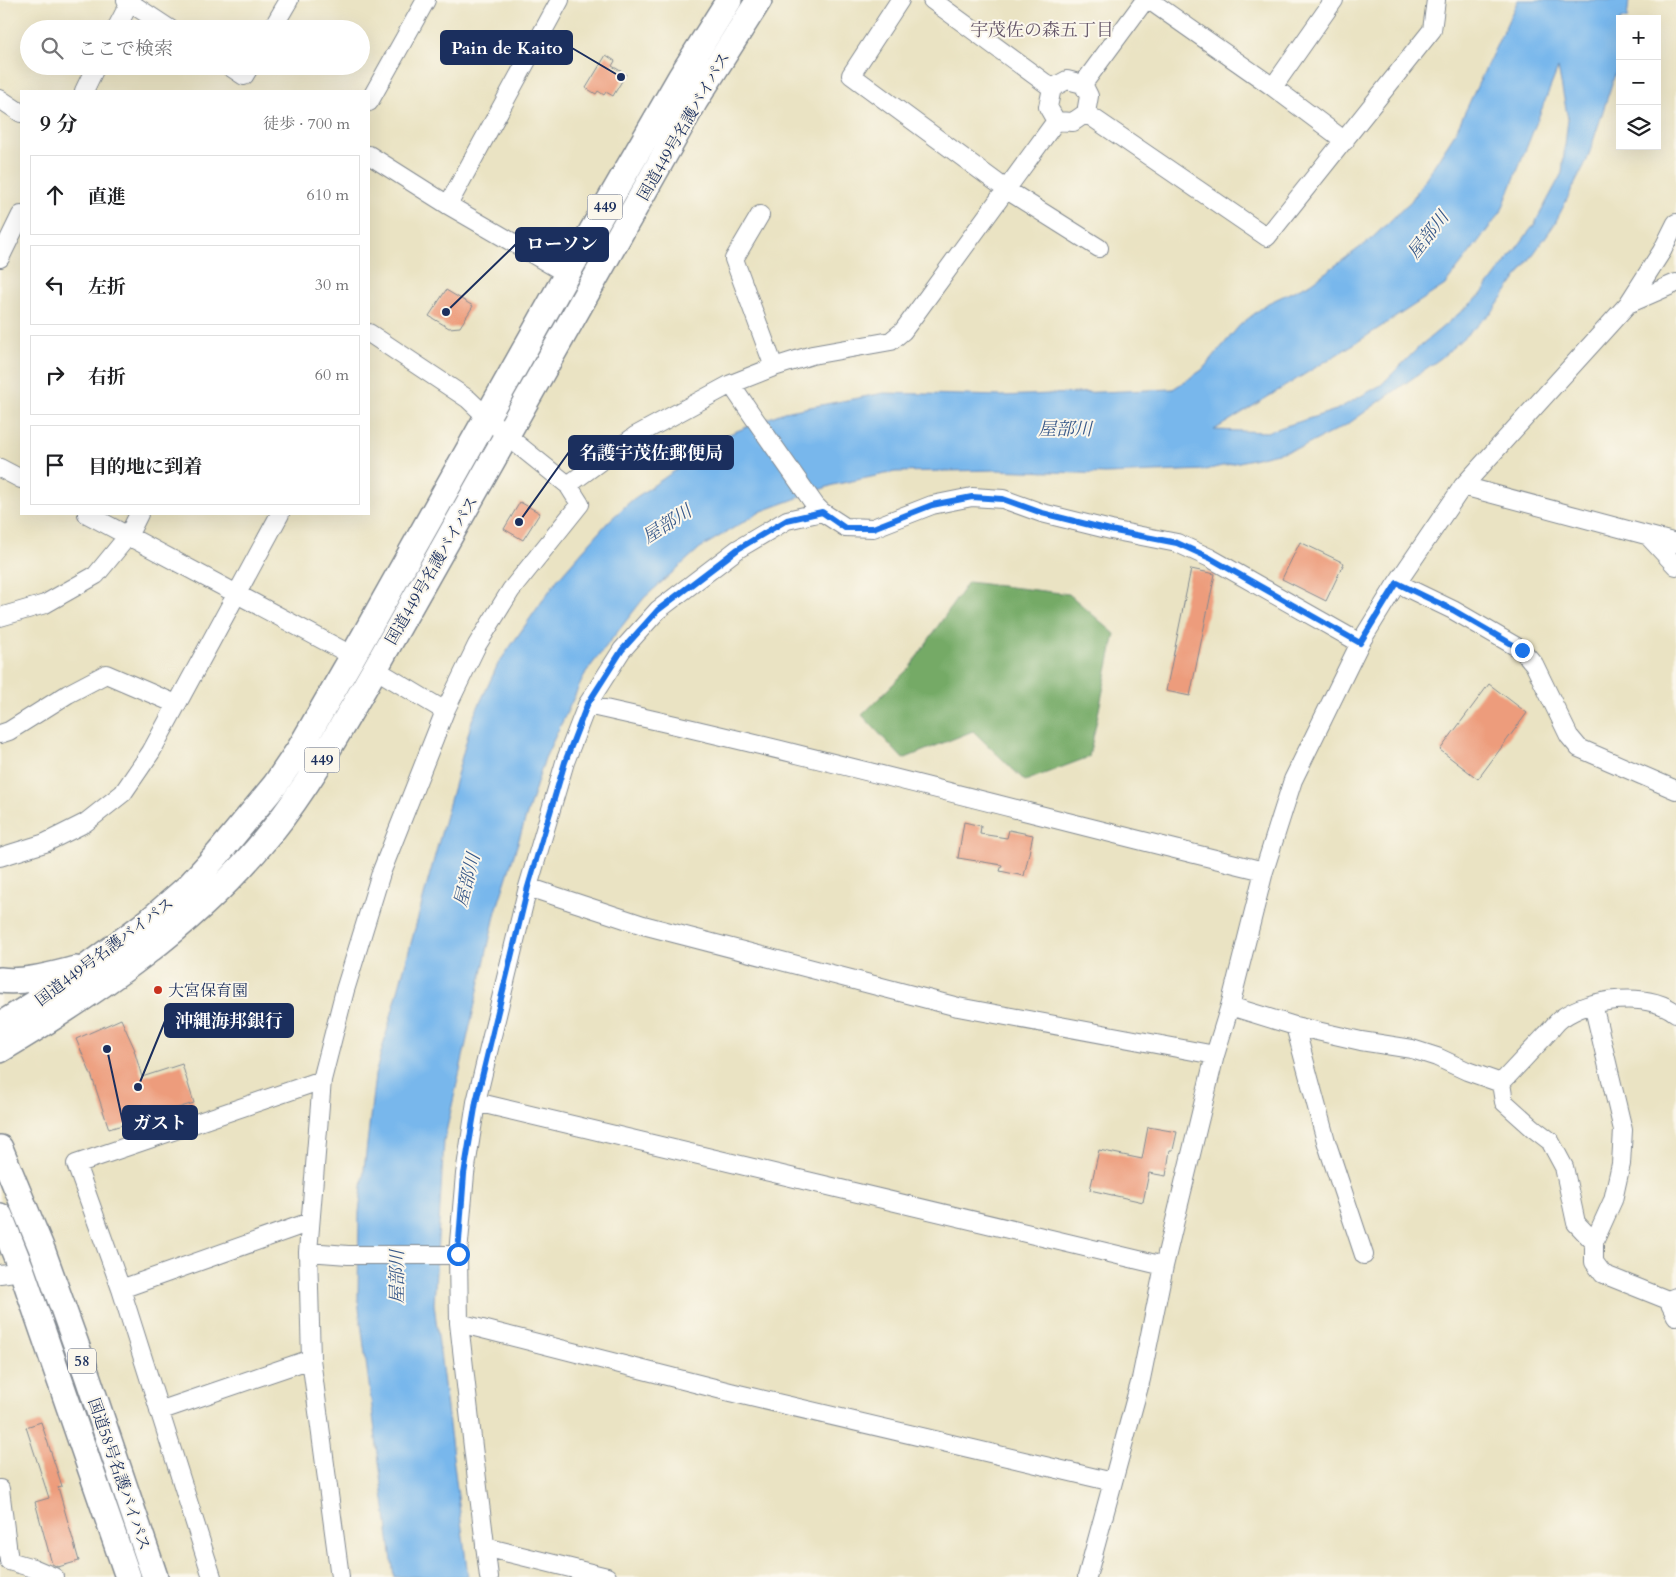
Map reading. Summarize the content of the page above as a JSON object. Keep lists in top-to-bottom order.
{
  "streets": {
    "highway": [
      "国道449号名護バイパス",
      "449",
      "58",
      "国道58号名護バイパス"
    ]
  },
  "districts": ["宇茂佐の森五丁目"],
  "water": ["屋部川"],
  "places": [
    "Pain de Kaito",
    "ローソン",
    "名護宇茂佐郵便局",
    "大宮保育園",
    "ガスト",
    "沖縄海邦銀行"
  ],
  "page": {
    "map_buttons": ["+", "−"],
    "search": "ここで検索",
    "heading": ["9 分", "徒歩 · 700 m"],
    "list": [
      ["直進", "610 m"],
      ["左折", "30 m"],
      ["右折", "60 m"],
      "目的地に到着"
    ]
  }
}
